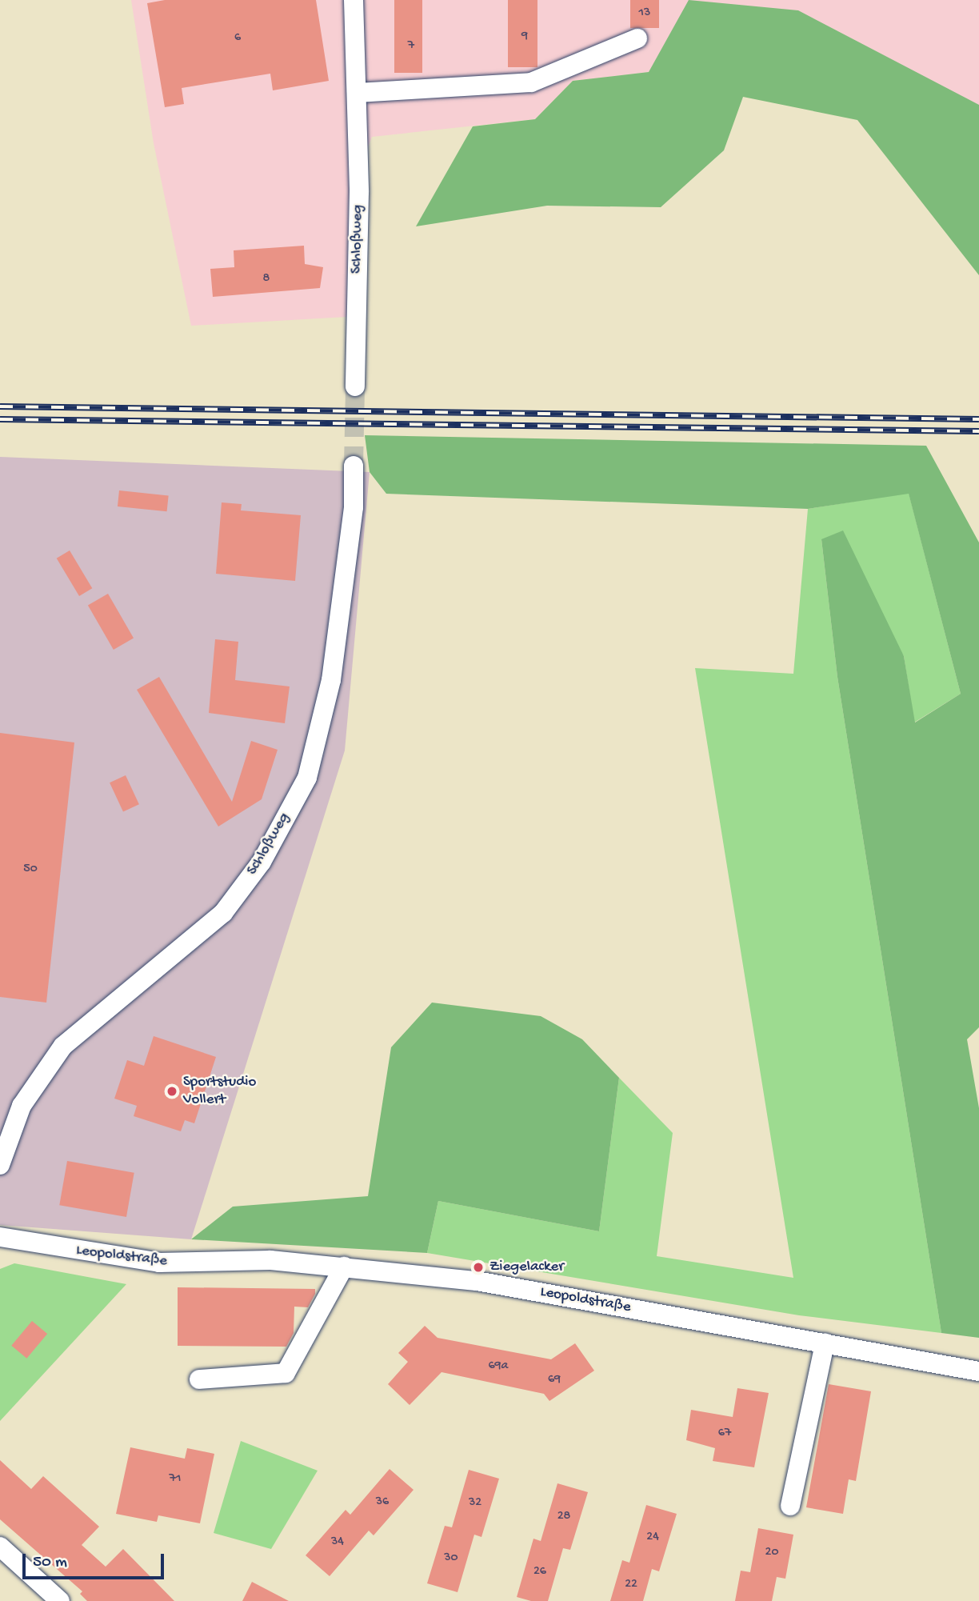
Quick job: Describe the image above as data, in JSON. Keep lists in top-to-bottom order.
{
  "streets": {
    "street": ["Schloßweg", "Leopoldstraße"]
  },
  "places": ["Sportstudio Vollert", "Ziegelacker"],
  "house_numbers": [
    "13",
    "9",
    "6",
    "7",
    "8",
    "50",
    "69a",
    "69",
    "67",
    "71",
    "36",
    "32",
    "28",
    "24",
    "34",
    "20",
    "30",
    "26",
    "22"
  ],
  "scale_bar": "50 m"
}
